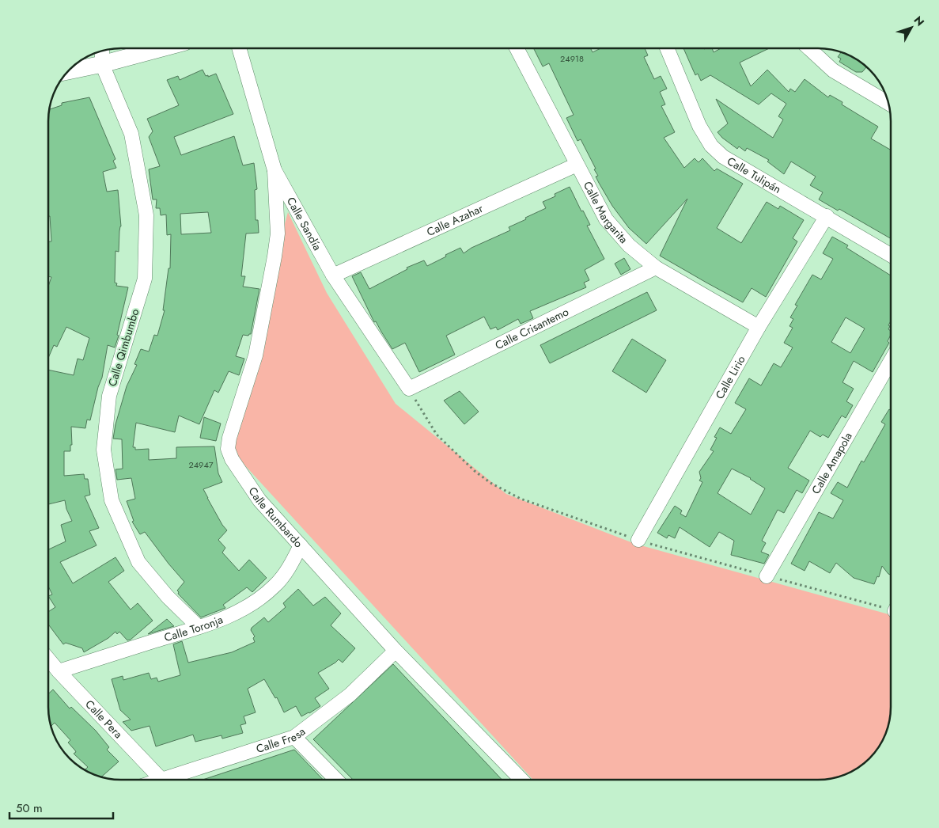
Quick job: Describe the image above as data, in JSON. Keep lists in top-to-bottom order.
{
  "streets": {
    "street": [
      "Calle Tulipán",
      "Calle Margarita",
      "Calle Azahar",
      "Calle Sandía",
      "Calle Crisantemo",
      "Calle Qimbumbo",
      "Calle Lirio",
      "Calle Amapola",
      "Calle Rumbardo",
      "Calle Toronja",
      "Calle Pera",
      "Calle Fresa"
    ]
  },
  "crossings": [
    ["Calle Tulipán", "Calle Lirio"],
    ["Calle Margarita", "Calle Azahar"],
    ["Calle Margarita", "Calle Crisantemo"],
    ["Calle Margarita", "Calle Lirio"],
    ["Calle Azahar", "Calle Sandía"],
    ["Calle Sandía", "Calle Crisantemo"],
    ["Calle Sandía", "Calle Rumbardo"],
    ["Calle Qimbumbo", "Calle Toronja"],
    ["Calle Rumbardo", "Calle Toronja"],
    ["Calle Rumbardo", "Calle Fresa"],
    ["Calle Toronja", "Calle Pera"]
  ],
  "house_numbers": ["24918", "24947"],
  "scale_bar": "50 m",
  "north": "top right"
}
